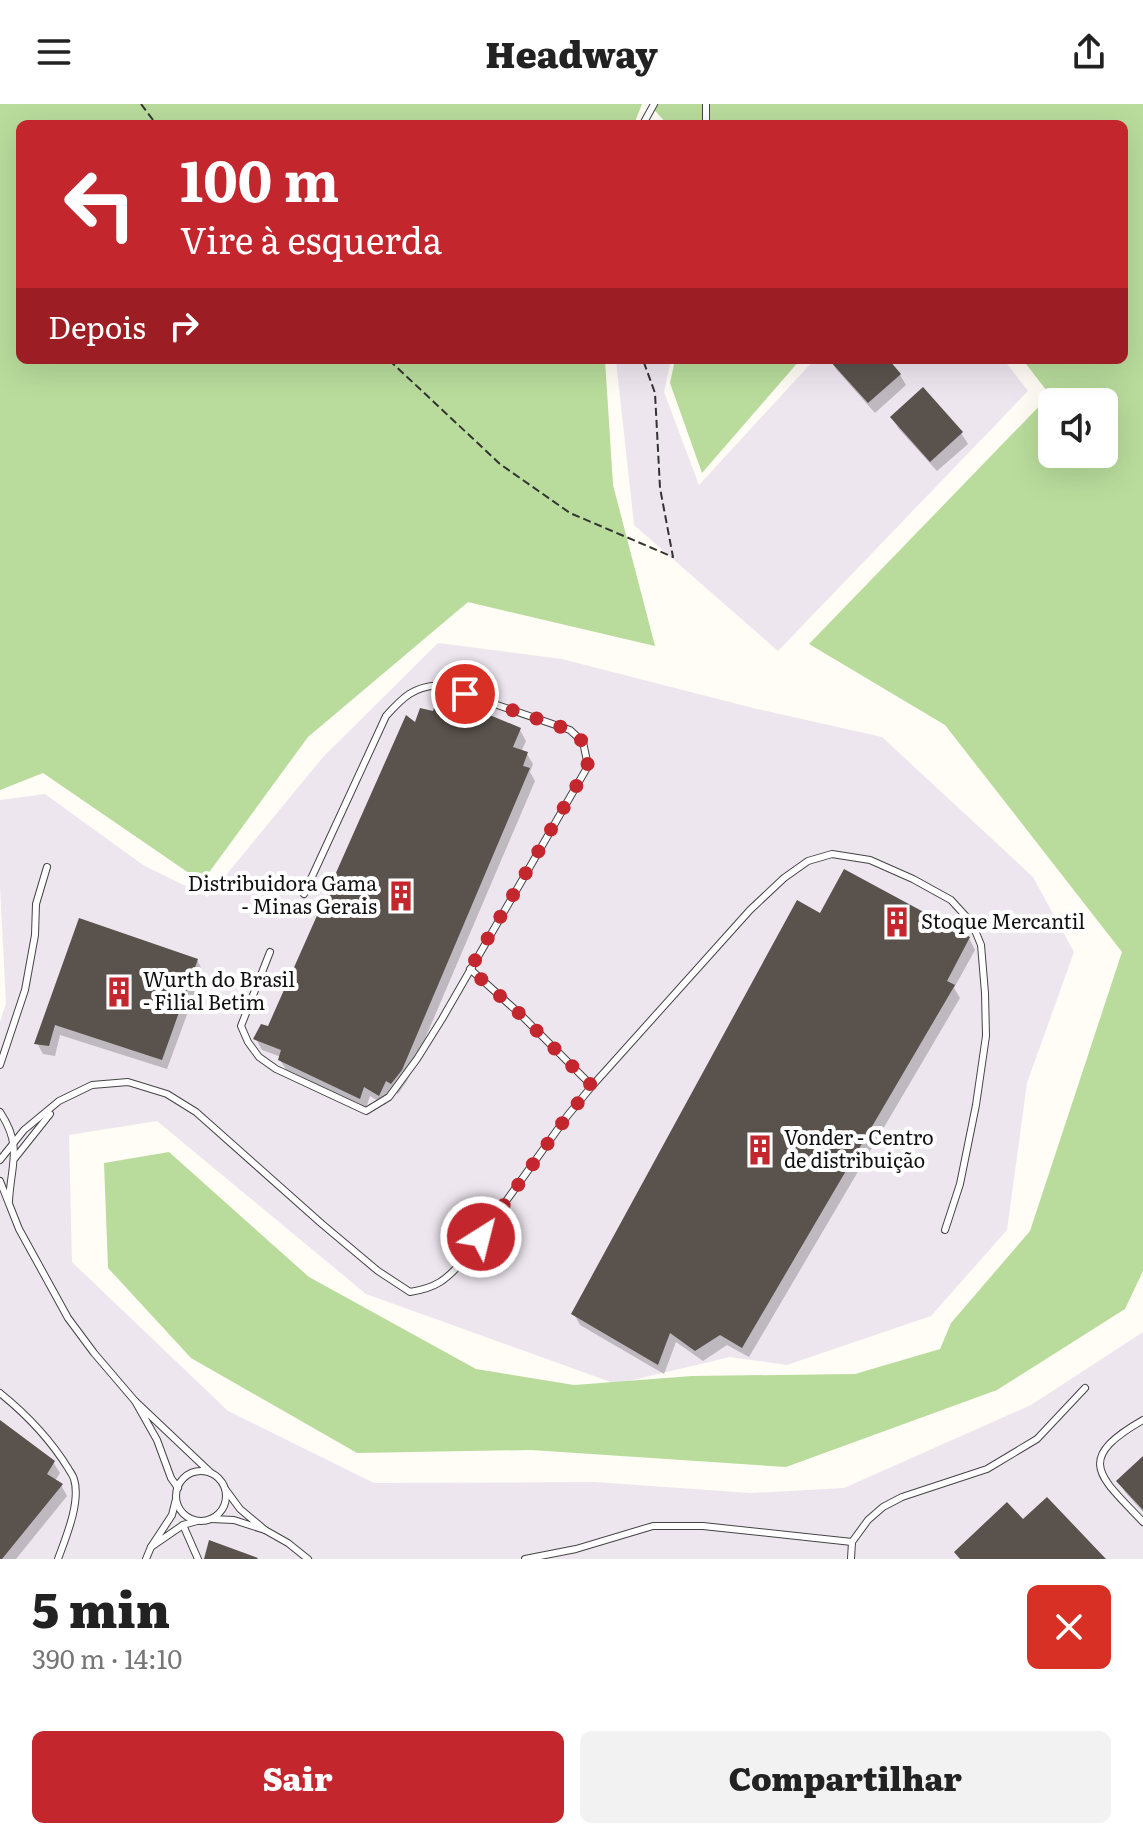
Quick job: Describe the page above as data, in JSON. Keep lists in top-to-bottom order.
{
  "places": {
    "building": [
      "Distribuidora Gama - Minas Gerais",
      "Stoque Mercantil",
      "Wurth do Brasil - Filial Betim",
      "Vonder - Centro de distribuição"
    ]
  },
  "page": {
    "header": "Headway",
    "turn": ["100 m", "Vire à esquerda"],
    "then": "Depois",
    "heading": ["5 min", "390 m · 14:10"],
    "buttons": ["Sair", "Compartilhar"]
  }
}
